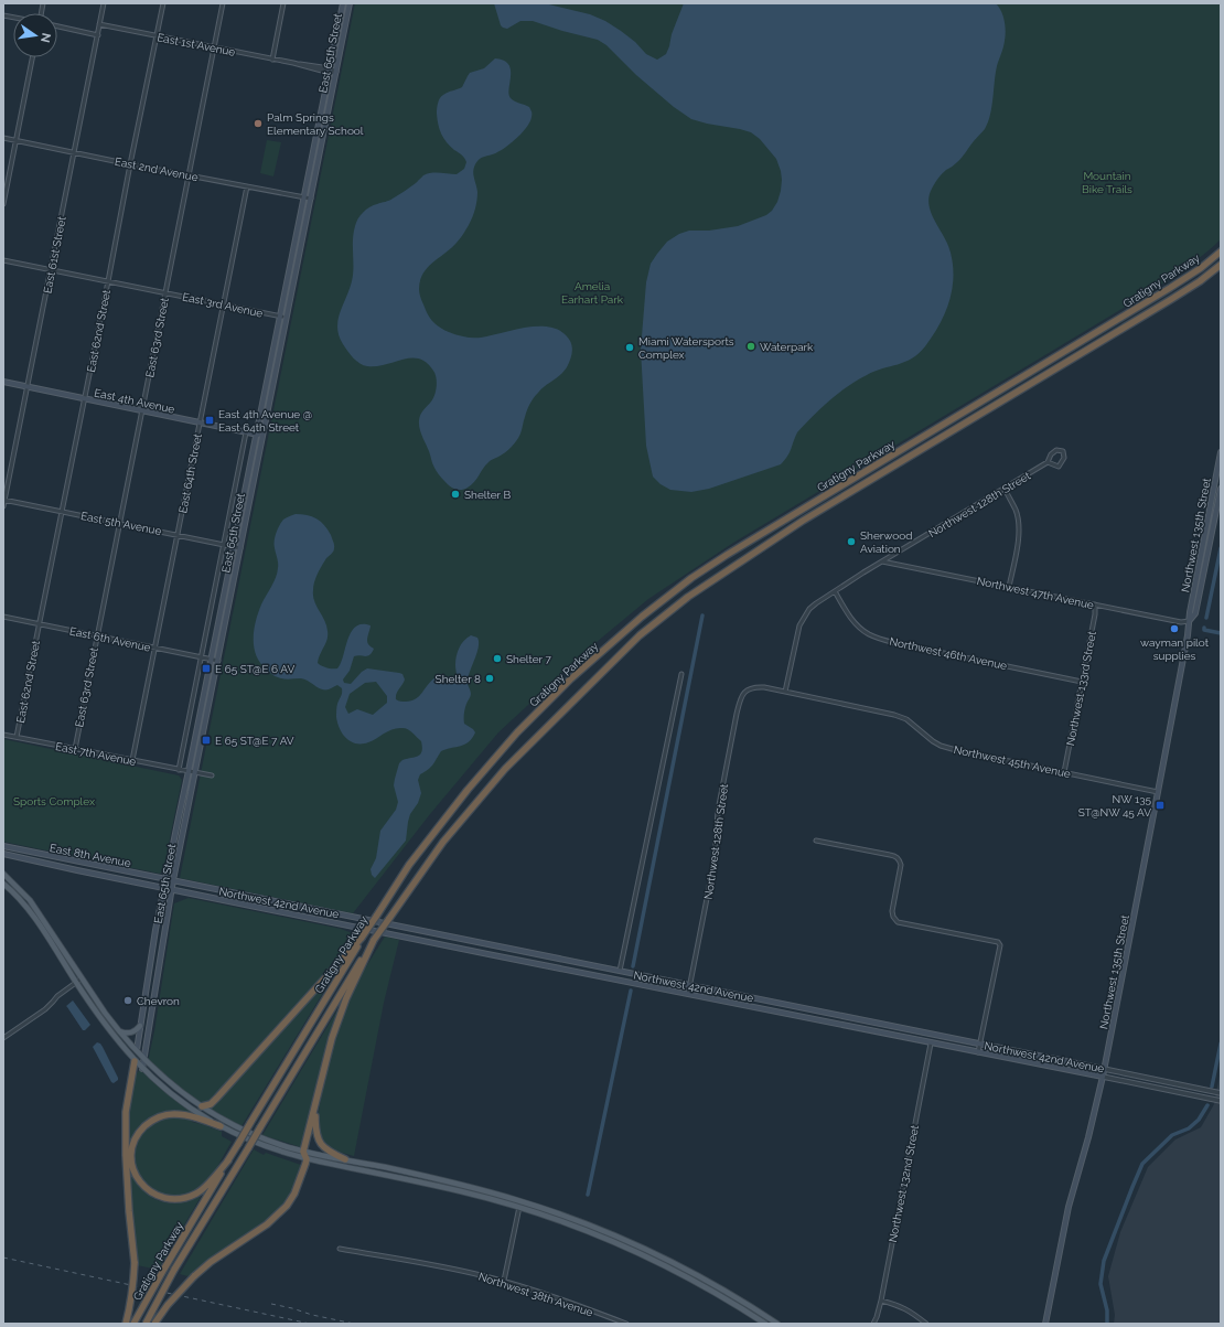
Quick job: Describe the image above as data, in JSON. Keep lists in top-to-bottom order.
{
  "streets": {
    "highway": ["Gratigny Parkway"],
    "main road": [
      "East 65th Street",
      "East 4th Avenue",
      "Northwest 135th Street",
      "East 8th Avenue",
      "Northwest 42nd Avenue"
    ],
    "street": [
      "East 1st Avenue",
      "East 2nd Avenue",
      "East 61st Street",
      "East 3rd Avenue",
      "East 62nd Street",
      "East 63rd Street",
      "East 64th Street",
      "Northwest 128th Street",
      "East 5th Avenue",
      "Northwest 47th Avenue",
      "East 6th Avenue",
      "Northwest 46th Avenue",
      "Northwest 133rd Street",
      "East 7th Avenue",
      "Northwest 45th Avenue",
      "Northwest 132nd Street",
      "Northwest 38th Avenue"
    ]
  },
  "crossings": [
    ["East 1st Avenue", "East 65th Street"],
    ["East 1st Avenue", "East 61st Street"],
    ["East 1st Avenue", "East 62nd Street"],
    ["East 1st Avenue", "East 63rd Street"],
    ["East 65th Street", "East 2nd Avenue"],
    ["East 65th Street", "East 3rd Avenue"],
    ["East 65th Street", "East 4th Avenue"],
    ["East 65th Street", "East 5th Avenue"],
    ["East 65th Street", "East 6th Avenue"],
    ["East 65th Street", "East 7th Avenue"],
    ["East 65th Street", "East 8th Avenue"],
    ["East 65th Street", "Northwest 42nd Avenue"],
    ["East 2nd Avenue", "East 61st Street"],
    ["East 2nd Avenue", "East 62nd Street"],
    ["East 2nd Avenue", "East 63rd Street"],
    ["East 2nd Avenue", "East 64th Street"],
    ["East 61st Street", "East 3rd Avenue"],
    ["East 61st Street", "East 4th Avenue"],
    ["East 61st Street", "East 5th Avenue"],
    ["East 3rd Avenue", "East 62nd Street"],
    ["East 3rd Avenue", "East 63rd Street"],
    ["East 3rd Avenue", "East 64th Street"],
    ["East 62nd Street", "East 4th Avenue"],
    ["East 62nd Street", "East 5th Avenue"],
    ["East 62nd Street", "East 6th Avenue"],
    ["East 62nd Street", "East 7th Avenue"],
    ["East 63rd Street", "East 4th Avenue"],
    ["East 63rd Street", "East 5th Avenue"],
    ["East 63rd Street", "East 6th Avenue"],
    ["East 63rd Street", "East 7th Avenue"],
    ["East 4th Avenue", "East 64th Street"],
    ["East 64th Street", "East 5th Avenue"],
    ["East 64th Street", "East 6th Avenue"],
    ["East 64th Street", "East 7th Avenue"],
    ["Northwest 128th Street", "Northwest 47th Avenue"],
    ["Northwest 128th Street", "Northwest 46th Avenue"],
    ["Northwest 128th Street", "Northwest 45th Avenue"],
    ["Northwest 128th Street", "Northwest 42nd Avenue"],
    ["Northwest 135th Street", "Northwest 47th Avenue"],
    ["Northwest 135th Street", "Northwest 45th Avenue"],
    ["Northwest 135th Street", "Northwest 42nd Avenue"],
    ["Northwest 47th Avenue", "Northwest 133rd Street"],
    ["Northwest 46th Avenue", "Northwest 133rd Street"],
    ["Northwest 133rd Street", "Northwest 45th Avenue"],
    ["East 8th Avenue", "Northwest 42nd Avenue"],
    ["Northwest 42nd Avenue", "Northwest 132nd Street"]
  ],
  "parks": ["Mountain Bike Trails", "Amelia Earhart Park", "Sports Complex"],
  "places": {
    "other": [
      "Palm Springs Elementary School",
      "Waterpark",
      "Miami Watersports Complex",
      "Shelter B",
      "Sherwood Aviation",
      "wayman pilot supplies",
      "Shelter 7",
      "Shelter 8",
      "Chevron"
    ],
    "transit": [
      "East 4th Avenue @ East 64th Street",
      "E 65 ST@E 6 AV",
      "E 65 ST@E 7 AV",
      "NW 135 ST@NW 45 AV"
    ]
  },
  "north": "right"
}
